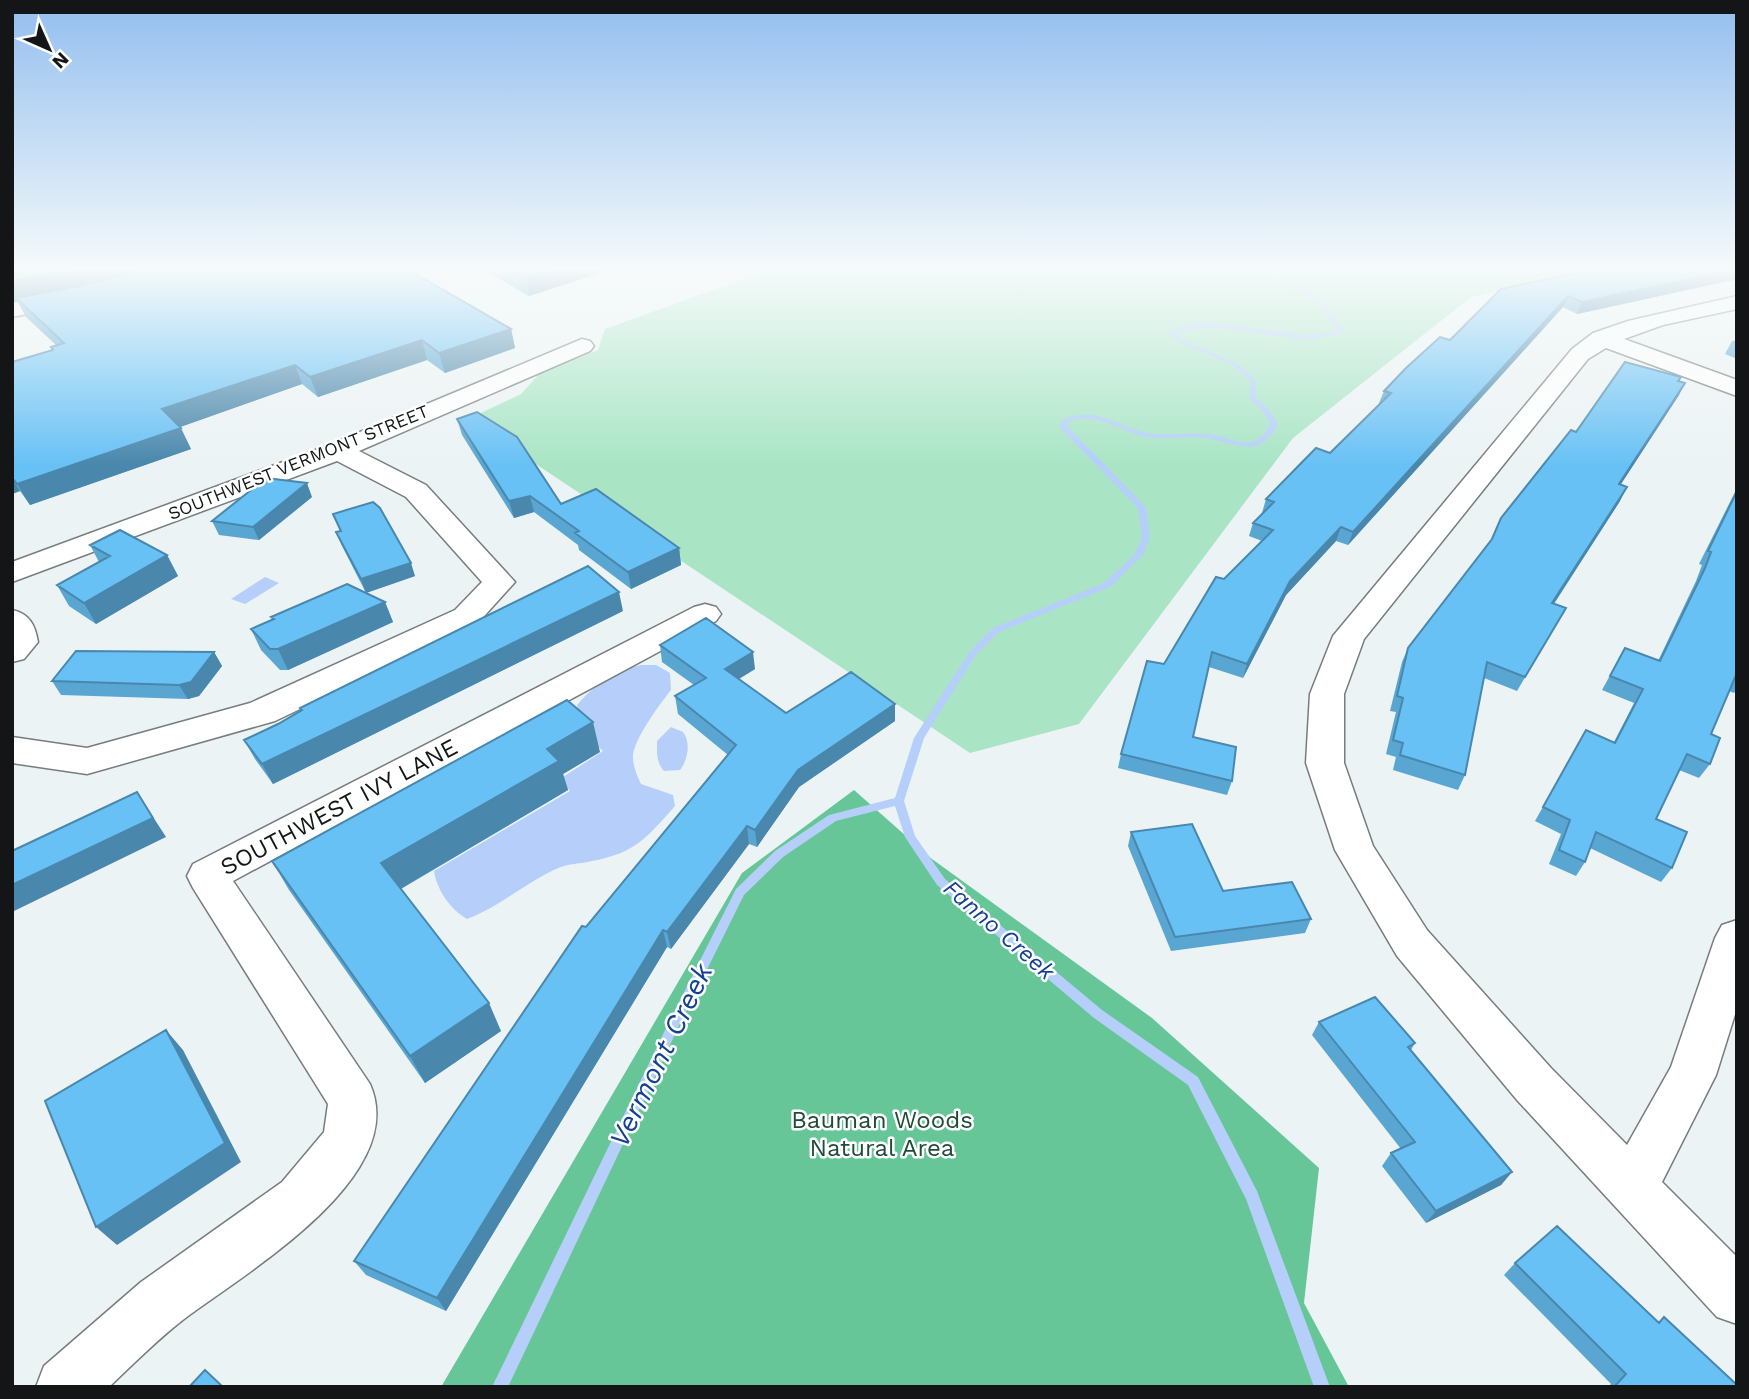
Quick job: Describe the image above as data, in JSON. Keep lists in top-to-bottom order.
{
  "streets": {
    "street": ["SOUTHWEST VERMONT STREET", "SOUTHWEST IVY LANE"]
  },
  "water": ["Fanno Creek", "Vermont Creek"],
  "parks": ["Bauman Woods Natural Area"],
  "north": "bottom right"
}
